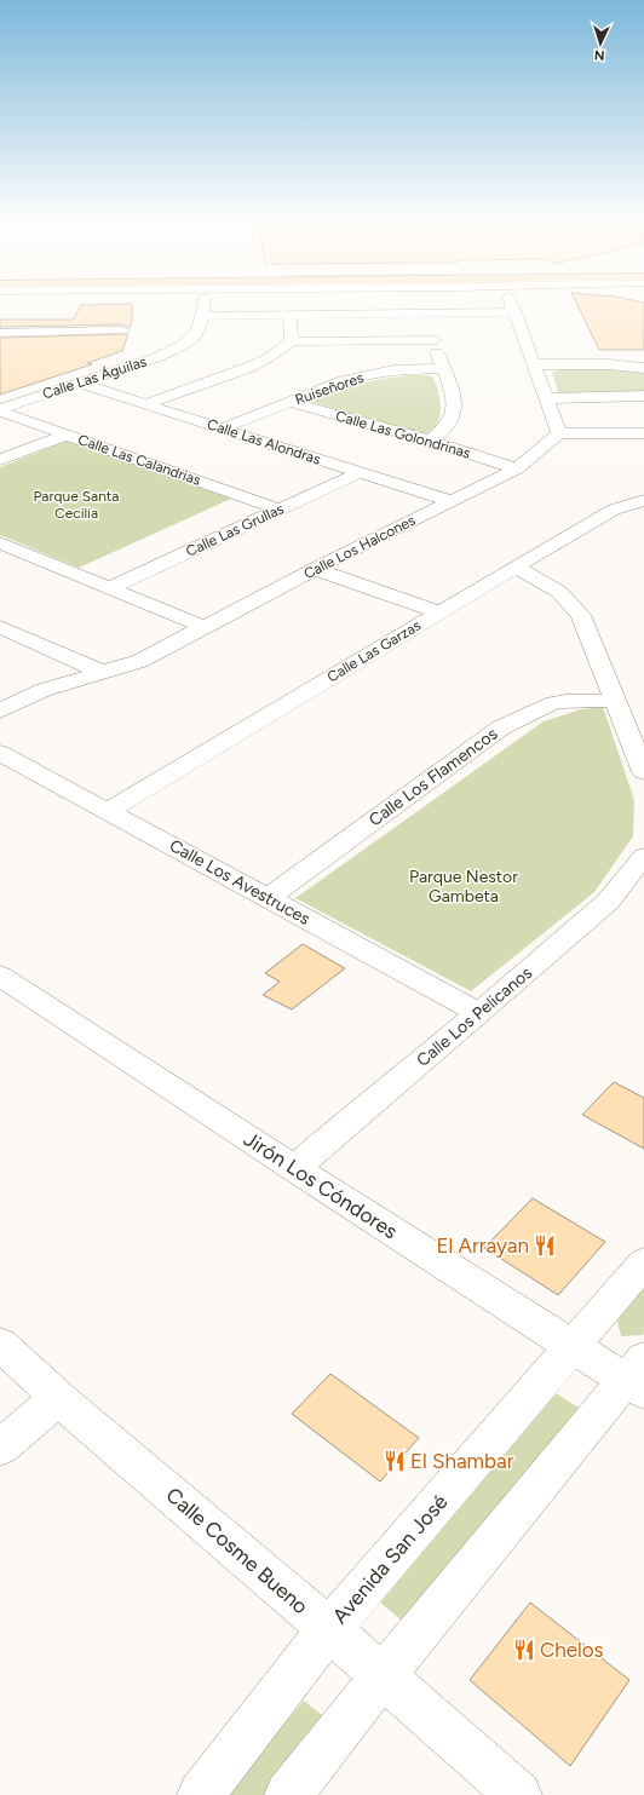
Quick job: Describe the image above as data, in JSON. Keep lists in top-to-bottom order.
{
  "streets": {
    "street": [
      "Calle Las Águilas",
      "Ruiseñores",
      "Calle Las Golondrinas",
      "Calle Las Alondras",
      "Calle Las Calandrias",
      "Calle Las Grullas",
      "Calle Los Halcones",
      "Calle Las Garzas",
      "Calle Los Flamencos",
      "Calle Los Avestruces",
      "Calle Los Pelicanos",
      "Jirón Los Cóndores",
      "Calle Cosme Bueno",
      "Avenida San José"
    ]
  },
  "crossings": [
    ["Calle Las Águilas", "Calle Las Alondras"],
    ["Calle Las Águilas", "Calle Las Calandrias"],
    ["Ruiseñores", "Calle Las Golondrinas"],
    ["Ruiseñores", "Calle Las Alondras"],
    ["Calle Las Golondrinas", "Calle Los Halcones"],
    ["Calle Las Alondras", "Calle Las Grullas"],
    ["Calle Las Alondras", "Calle Los Halcones"],
    ["Calle Las Calandrias", "Calle Las Grullas"],
    ["Calle Las Garzas", "Calle Los Avestruces"],
    ["Calle Los Flamencos", "Calle Los Avestruces"],
    ["Calle Los Avestruces", "Calle Los Pelicanos"],
    ["Calle Los Pelicanos", "Jirón Los Cóndores"],
    ["Jirón Los Cóndores", "Avenida San José"],
    ["Calle Cosme Bueno", "Avenida San José"]
  ],
  "parks": ["Parque Santa Cecilia", "Parque Nestor Gambeta"],
  "places": {
    "restaurant": ["El Arrayan", "El Shambar", "Chelos"]
  },
  "north": "bottom"
}
